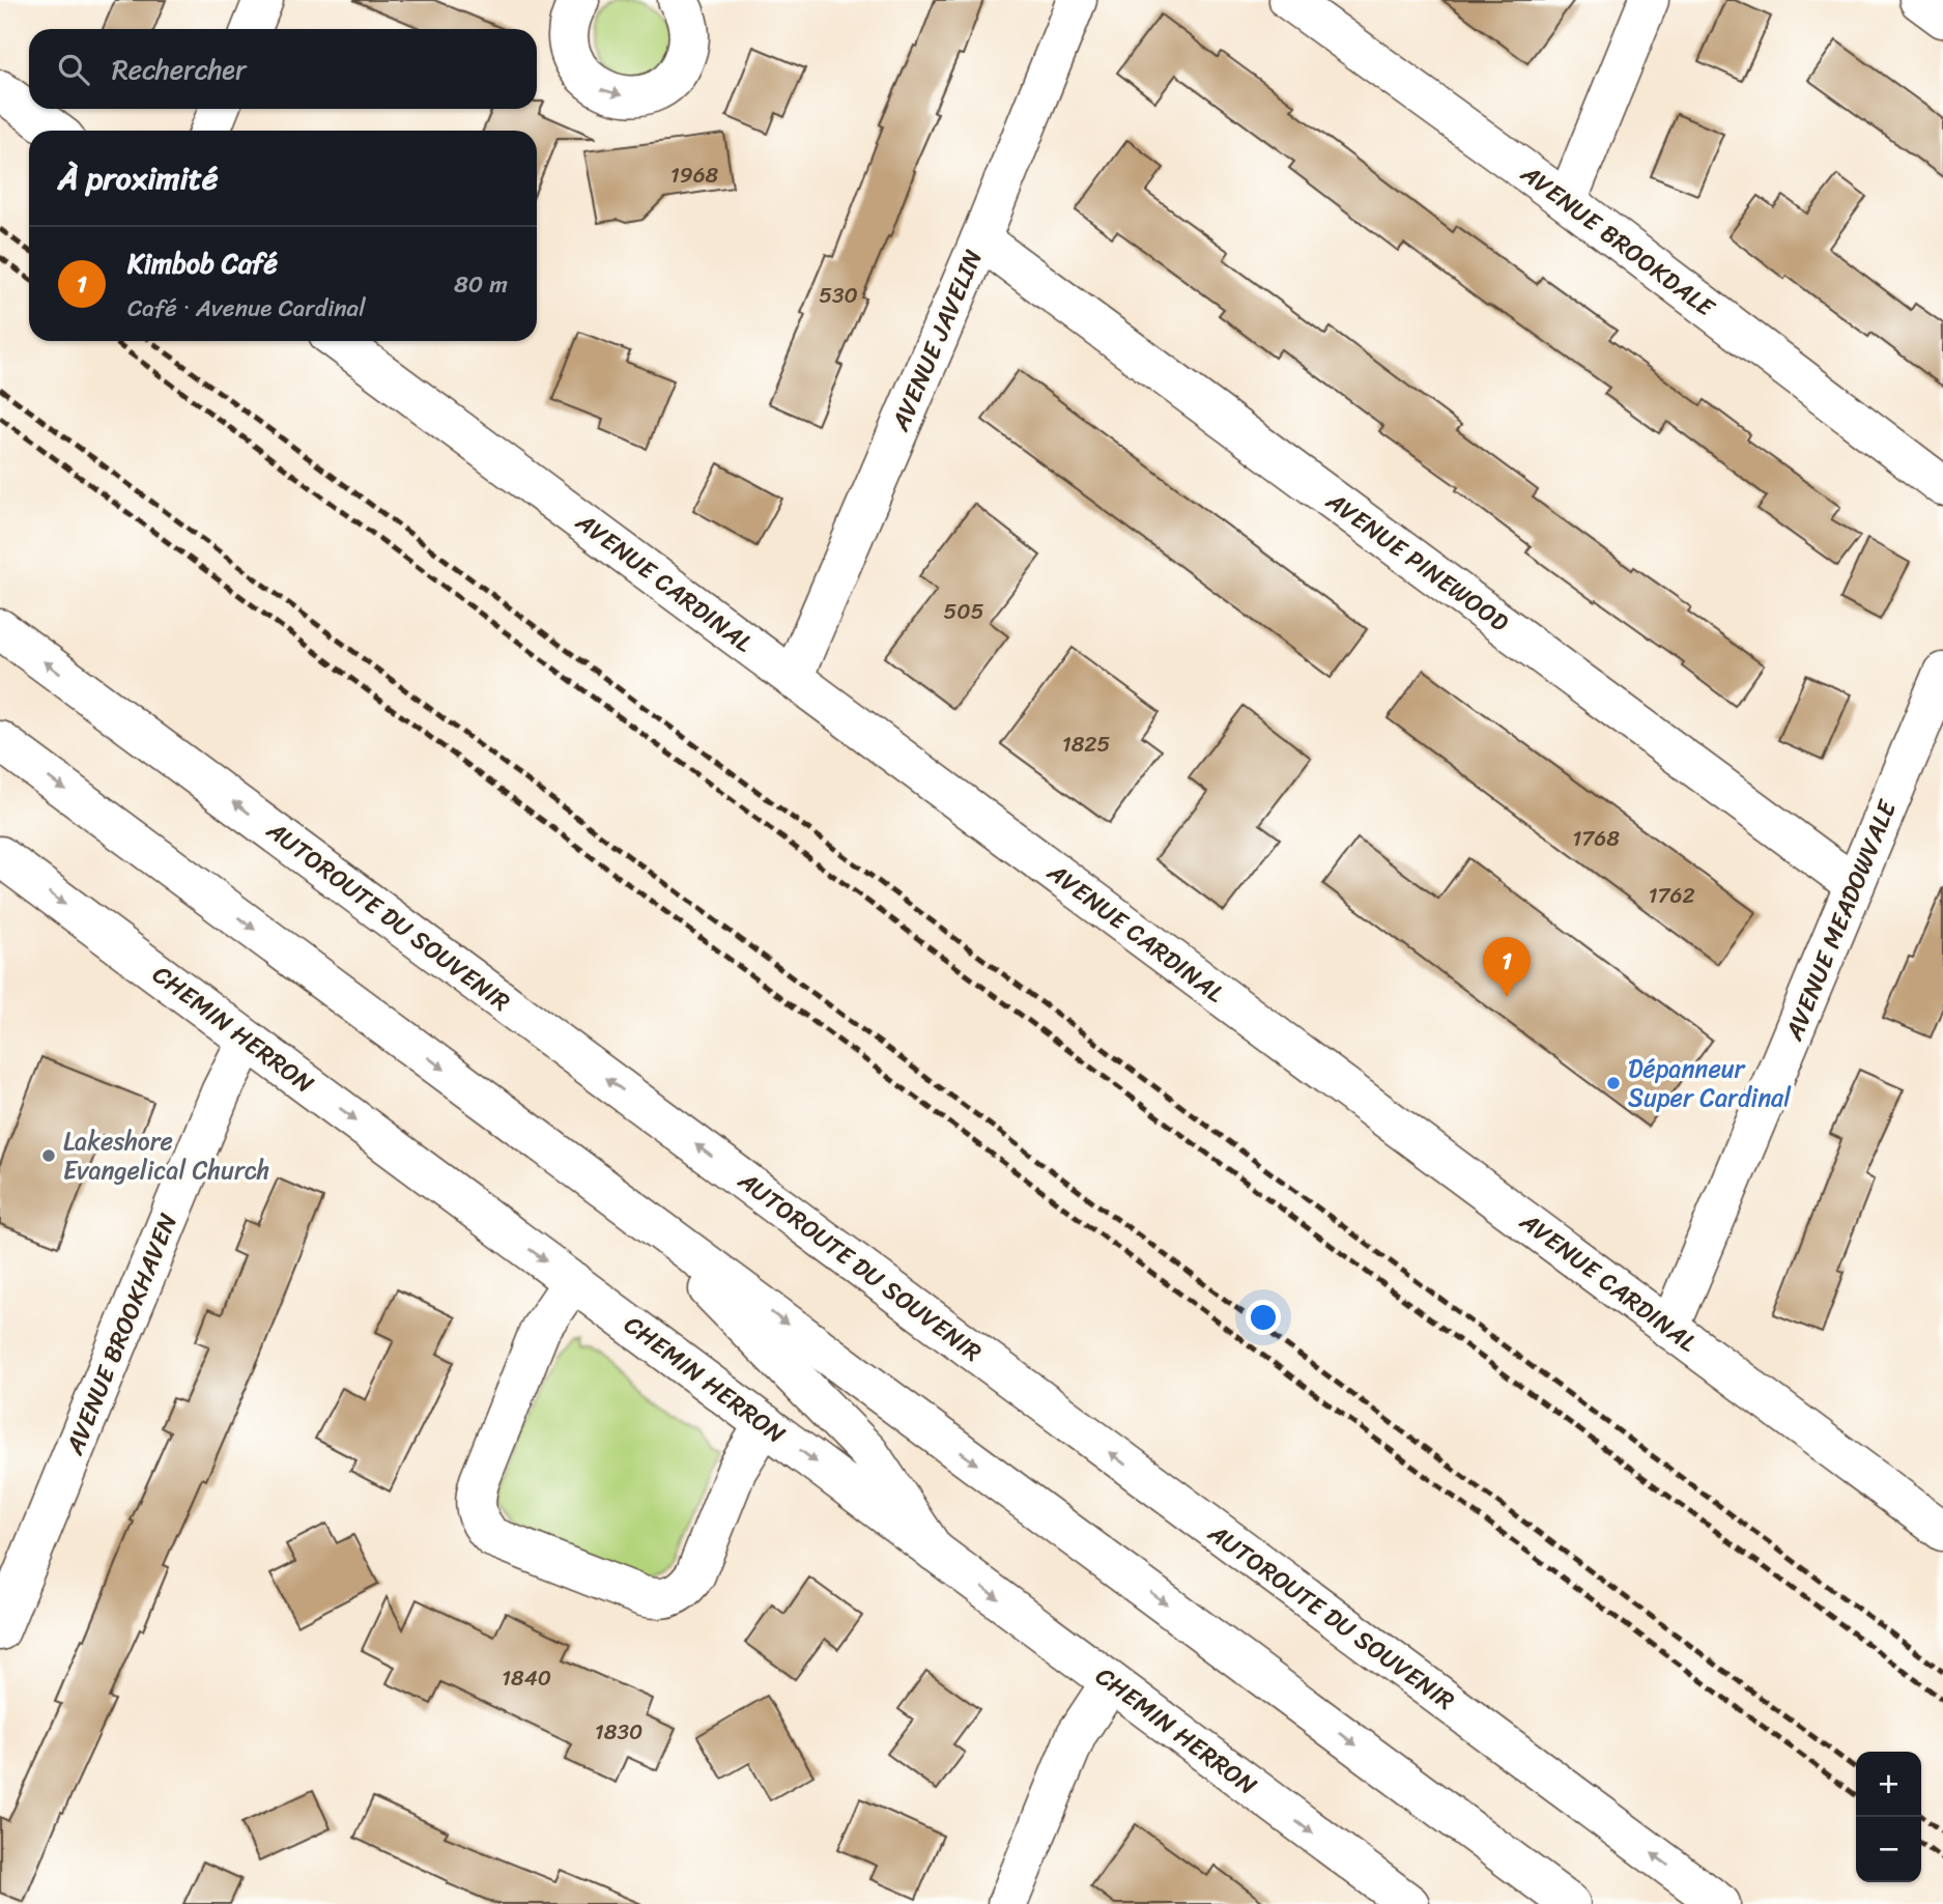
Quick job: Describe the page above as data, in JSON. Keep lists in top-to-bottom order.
{
  "streets": {
    "main road": [
      "AVENUE BROOKDALE",
      "AVENUE JAVELIN",
      "AVENUE PINEWOOD",
      "AVENUE CARDINAL",
      "AUTOROUTE DU SOUVENIR",
      "AVENUE MEADOWVALE",
      "CHEMIN HERRON",
      "AVENUE BROOKHAVEN"
    ]
  },
  "crossings": [
    ["AVENUE JAVELIN", "AVENUE PINEWOOD"],
    ["AVENUE JAVELIN", "AVENUE CARDINAL"],
    ["AVENUE PINEWOOD", "AVENUE MEADOWVALE"],
    ["AVENUE CARDINAL", "AVENUE MEADOWVALE"],
    ["CHEMIN HERRON", "AVENUE BROOKHAVEN"]
  ],
  "places": ["Dépanneur Super Cardinal", "Lakeshore Evangelical Church"],
  "house_numbers": [
    "1968",
    "530",
    "505",
    "1825",
    "1768",
    "1762",
    "1840",
    "1830"
  ],
  "page": {
    "search": "Rechercher",
    "heading": "À proximité",
    "list": [
      {
        "mark": "1",
        "name": "Kimbob Café",
        "note": "Café · Avenue Cardinal",
        "value": "80 m"
      }
    ],
    "pins": "1",
    "map_buttons": ["+", "−"]
  }
}
